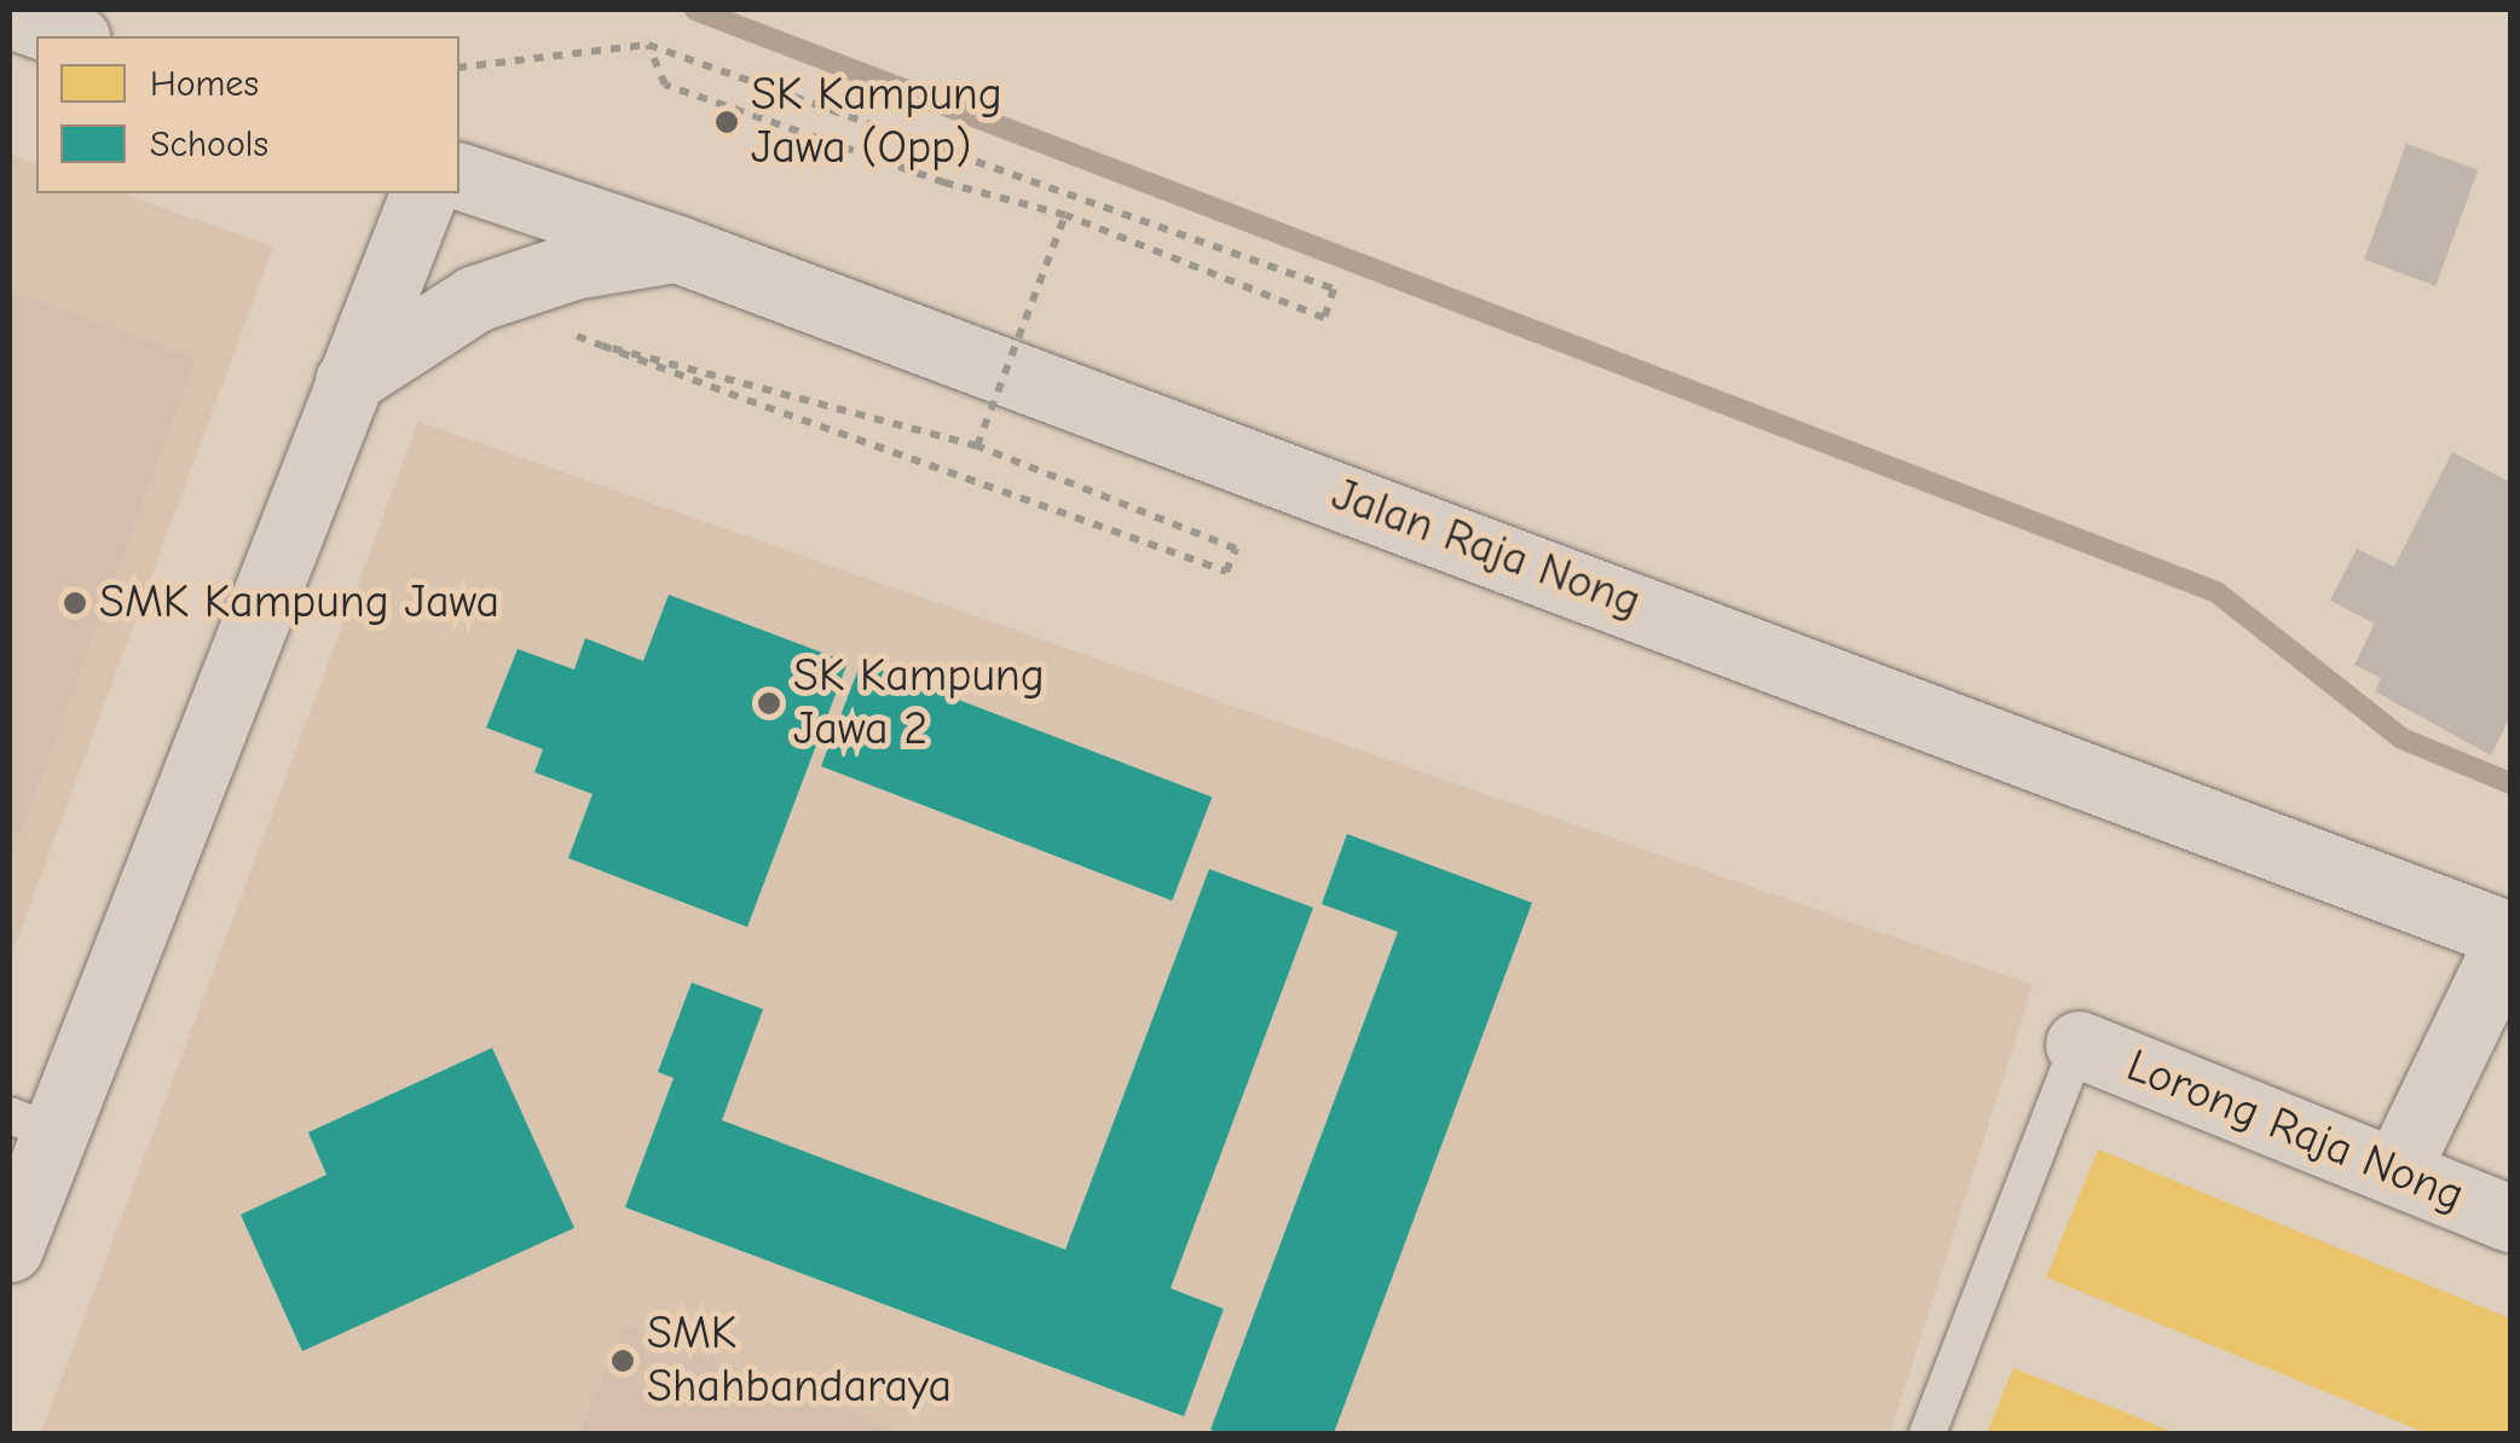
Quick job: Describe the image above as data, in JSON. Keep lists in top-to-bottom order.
{
  "streets": {
    "main road": ["Jalan Raja Nong", "Lorong Raja Nong"]
  },
  "places": [
    "SK Kampung Jawa (Opp)",
    "SMK Kampung Jawa",
    "SK Kampung Jawa 2",
    "SMK Shahbandaraya"
  ],
  "legend": ["Homes", "Schools"]
}
